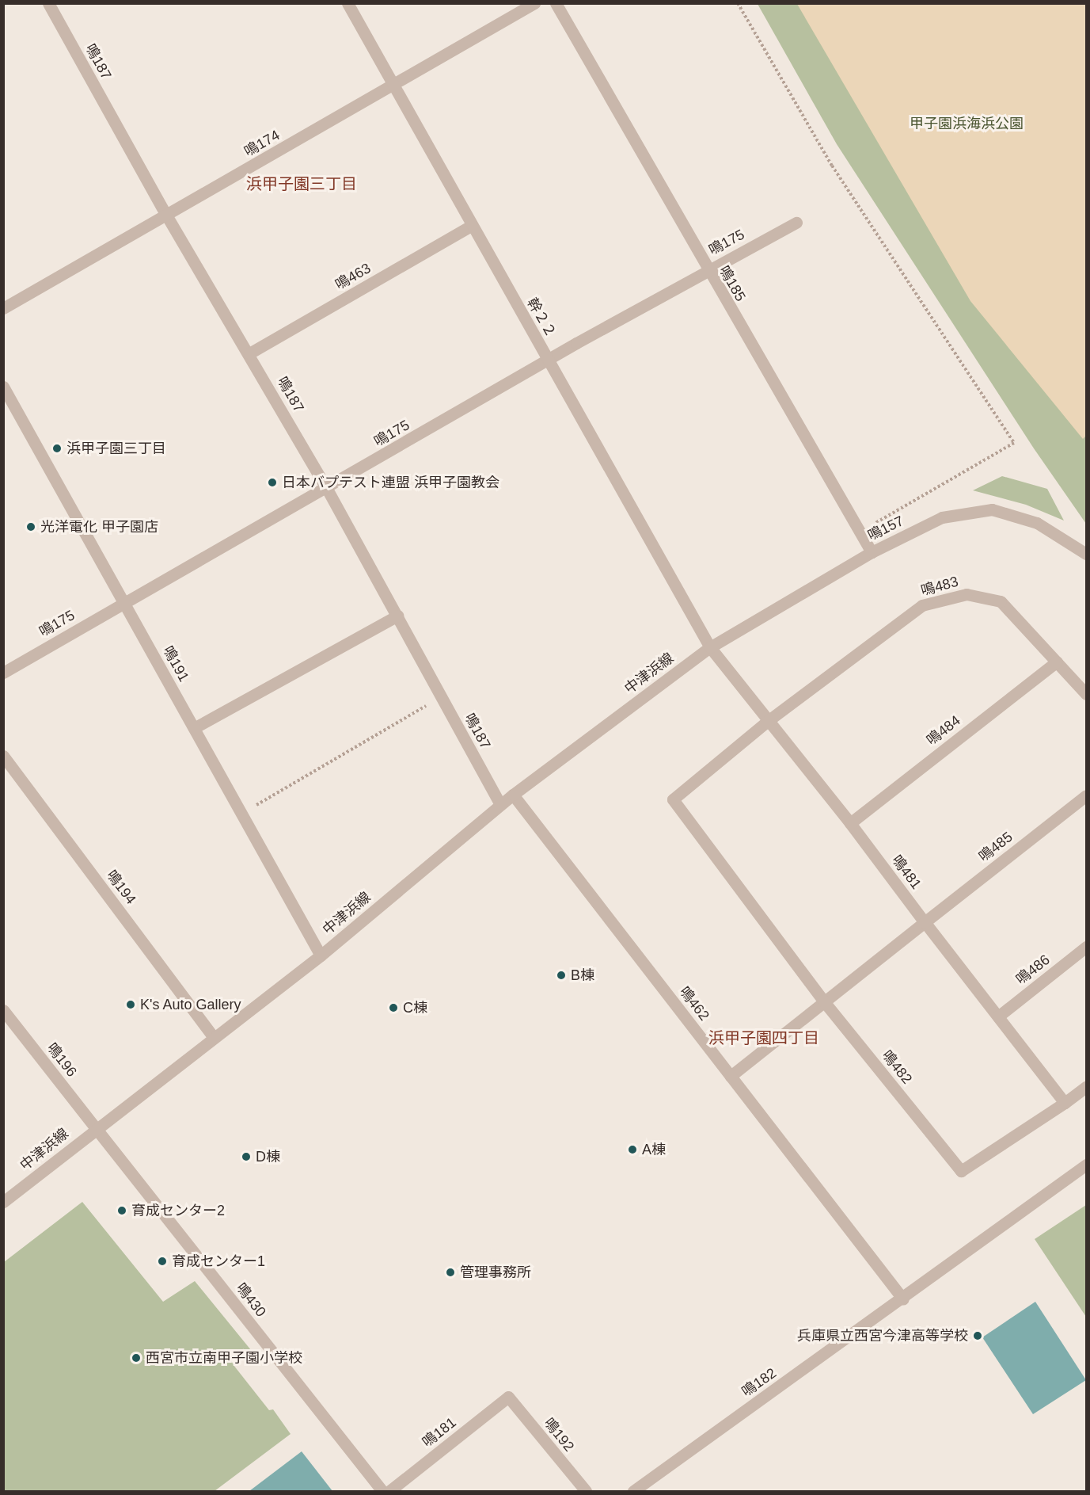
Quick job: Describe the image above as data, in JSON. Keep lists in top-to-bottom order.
{
  "streets": {
    "street": [
      "鳴187",
      "鳴174",
      "鳴175",
      "鳴463",
      "鳴185",
      "幹２２",
      "鳴157",
      "鳴483",
      "鳴191",
      "中津浜線",
      "鳴484",
      "鳴485",
      "鳴481",
      "鳴194",
      "鳴486",
      "鳴462",
      "鳴196",
      "鳴482",
      "鳴430",
      "鳴182",
      "鳴181",
      "鳴192"
    ]
  },
  "crossings": [
    ["鳴187", "鳴174"],
    ["鳴187", "鳴175"],
    ["鳴187", "鳴463"],
    ["鳴187", "中津浜線"],
    ["鳴174", "幹２２"],
    ["鳴175", "鳴185"],
    ["鳴175", "幹２２"],
    ["鳴175", "鳴191"],
    ["鳴463", "幹２２"],
    ["鳴185", "鳴157"],
    ["幹２２", "鳴157"],
    ["幹２２", "中津浜線"],
    ["幹２２", "鳴481"],
    ["鳴157", "中津浜線"],
    ["鳴157", "鳴481"],
    ["鳴483", "鳴484"],
    ["鳴483", "鳴481"],
    ["鳴483", "鳴482"],
    ["鳴191", "中津浜線"],
    ["中津浜線", "鳴481"],
    ["中津浜線", "鳴194"],
    ["中津浜線", "鳴462"],
    ["中津浜線", "鳴196"],
    ["中津浜線", "鳴430"],
    ["鳴484", "鳴481"],
    ["鳴485", "鳴481"],
    ["鳴481", "鳴482"],
    ["鳴462", "鳴182"],
    ["鳴196", "鳴430"],
    ["鳴181", "鳴192"]
  ],
  "districts": ["浜甲子園三丁目", "浜甲子園四丁目"],
  "parks": ["甲子園浜海浜公園"],
  "places": [
    "浜甲子園三丁目",
    "日本バプテスト連盟 浜甲子園教会",
    "光洋電化 甲子園店",
    "B棟",
    "K's Auto Gallery",
    "C棟",
    "A棟",
    "D棟",
    "育成センター2",
    "育成センター1",
    "管理事務所",
    "兵庫県立西宮今津高等学校",
    "西宮市立南甲子園小学校"
  ]
}
